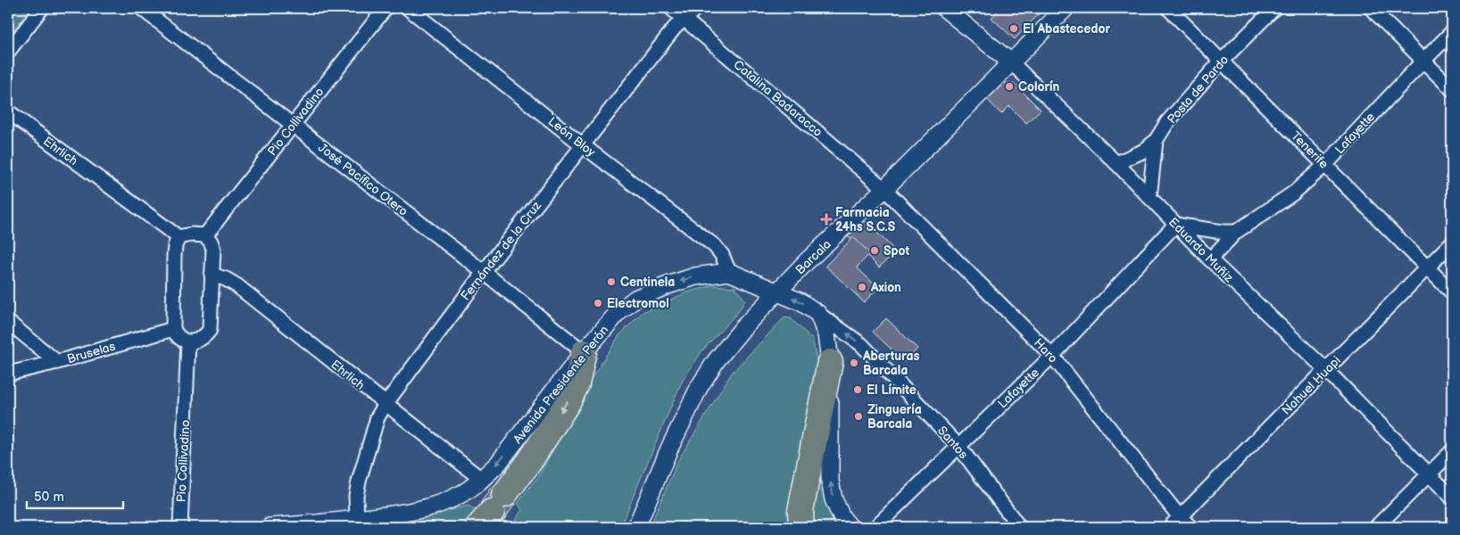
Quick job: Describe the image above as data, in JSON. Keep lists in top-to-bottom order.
{
  "streets": {
    "street": [
      "Posta de Pardo",
      "Catalina Badaracco",
      "Pio Collivadino",
      "Lafayette",
      "León Bloy",
      "Tenerife",
      "Ehrlich",
      "José Pacífico Otero",
      "Eduardo Muñiz",
      "Fernández de la Cruz",
      "Barcala",
      "Haro",
      "Bruselas",
      "Avenida Presidente Perón",
      "Nahuel Huapi",
      "Santos"
    ]
  },
  "crossings": [
    ["Posta de Pardo", "Tenerife"],
    ["Posta de Pardo", "Eduardo Muñiz"],
    ["Catalina Badaracco", "Fernández de la Cruz"],
    ["Catalina Badaracco", "Barcala"],
    ["Catalina Badaracco", "Haro"],
    ["Pio Collivadino", "José Pacífico Otero"],
    ["Lafayette", "Tenerife"],
    ["Lafayette", "Eduardo Muñiz"],
    ["Lafayette", "Haro"],
    ["Lafayette", "Santos"],
    ["León Bloy", "Fernández de la Cruz"],
    ["León Bloy", "Avenida Presidente Perón"],
    ["Tenerife", "Nahuel Huapi"],
    ["Ehrlich", "Fernández de la Cruz"],
    ["Ehrlich", "Avenida Presidente Perón"],
    ["José Pacífico Otero", "Fernández de la Cruz"],
    ["José Pacífico Otero", "Avenida Presidente Perón"],
    ["Eduardo Muñiz", "Barcala"],
    ["Eduardo Muñiz", "Nahuel Huapi"],
    ["Fernández de la Cruz", "Avenida Presidente Perón"],
    ["Barcala", "Haro"],
    ["Haro", "Nahuel Huapi"]
  ],
  "one_way": ["Avenida Presidente Perón", "Santos"],
  "places": {
    "other": [
      "El Abastecedor",
      "Colorín",
      "Spot",
      "Centinela",
      "Axion",
      "Electromol",
      "Aberturas Barcala",
      "El Límite",
      "Zinguería Barcala"
    ],
    "health": ["Farmacia 24hs S.C.S"]
  },
  "scale_bar": "50 m"
}
